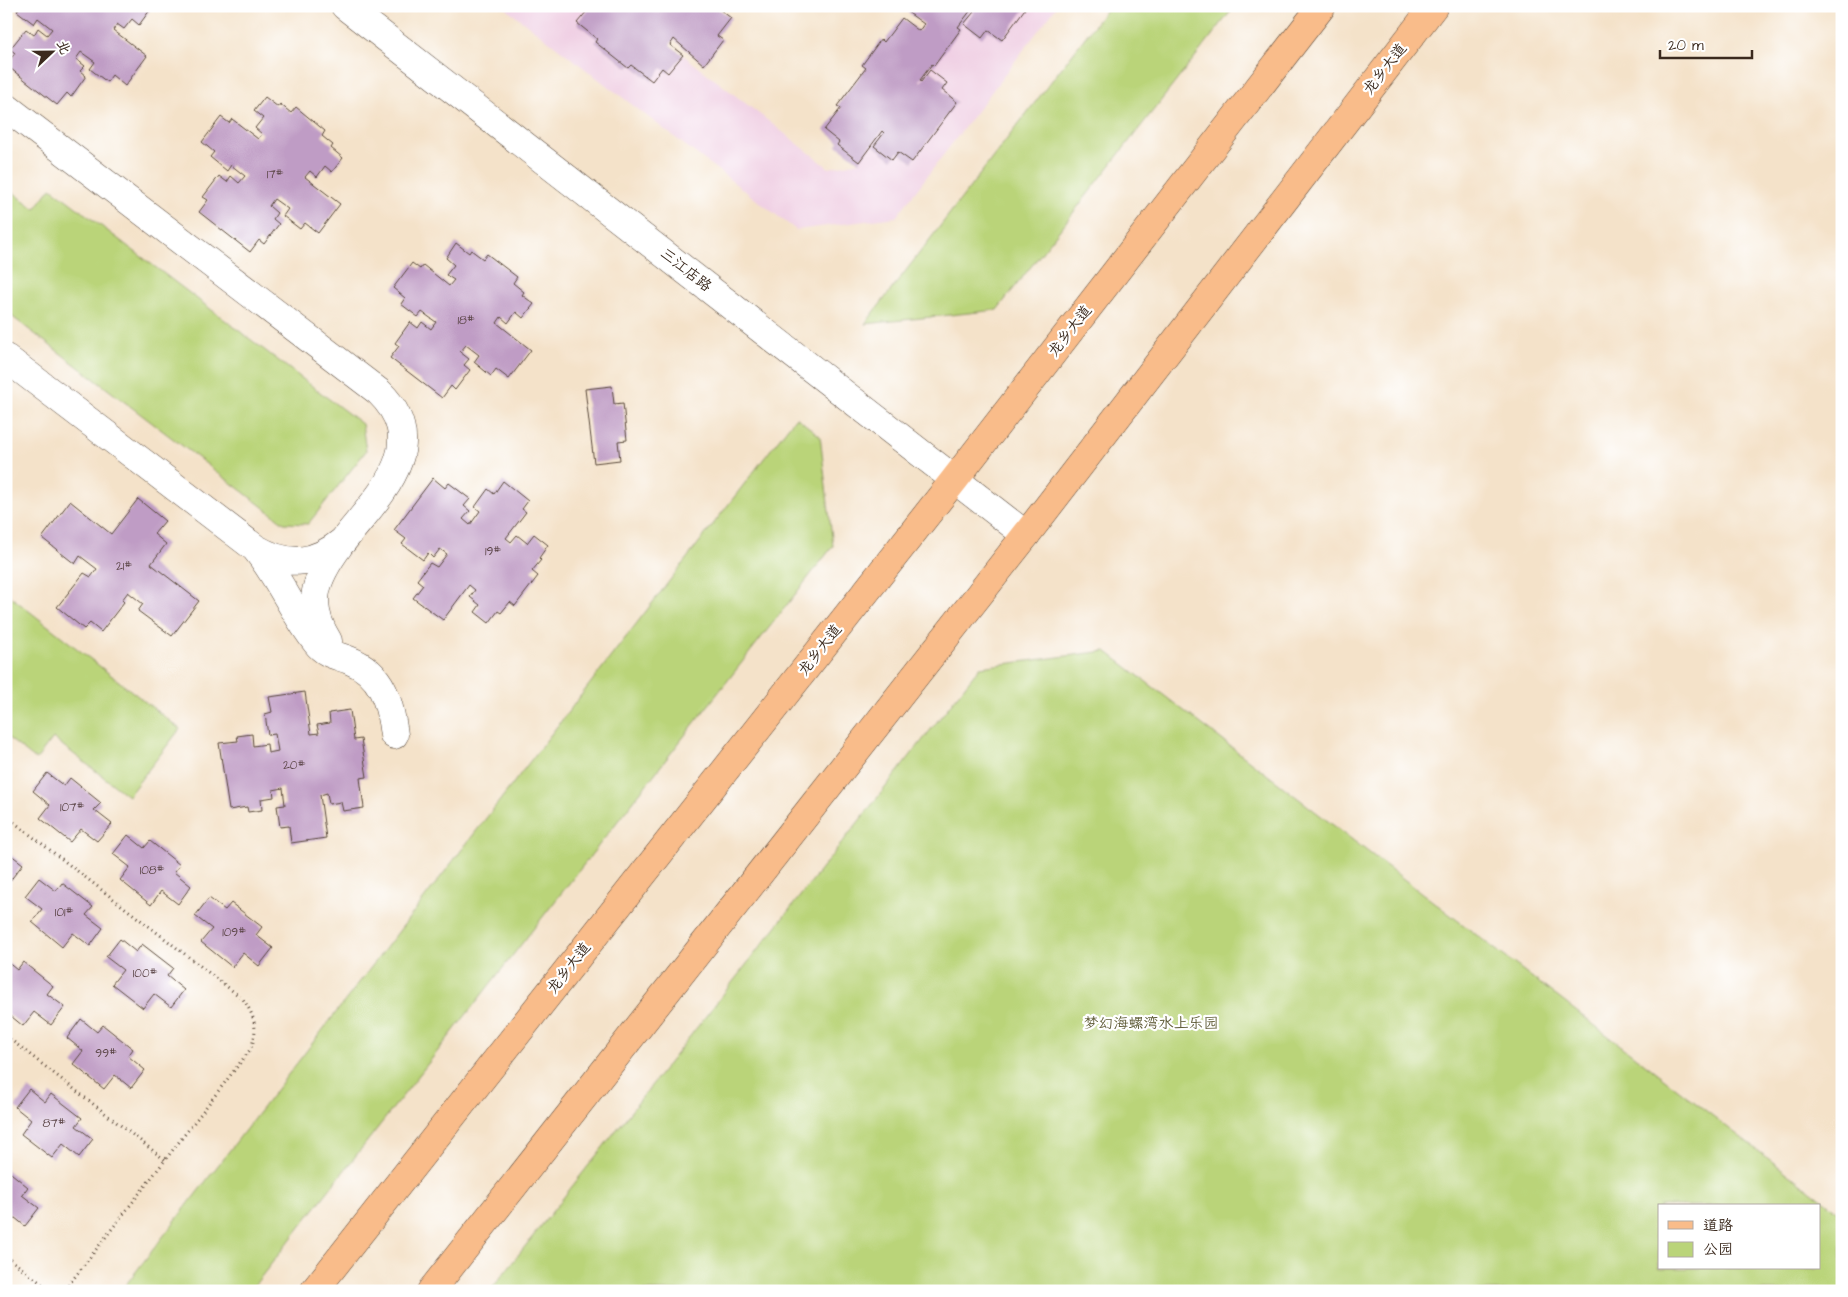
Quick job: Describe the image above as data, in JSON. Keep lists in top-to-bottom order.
{
  "streets": {
    "main road": ["龙乡大道"],
    "street": ["三江店路"]
  },
  "crossings": [
    ["龙乡大道", "三江店路"]
  ],
  "parks": ["梦幻海螺湾水上乐园"],
  "house_numbers": [
    "17#",
    "18#",
    "19#",
    "21#",
    "20#",
    "107#",
    "108#",
    "101#",
    "109#",
    "100#",
    "99#",
    "87#"
  ],
  "legend": ["道路", "公园"],
  "scale_bar": "20 m",
  "north": "right"
}
